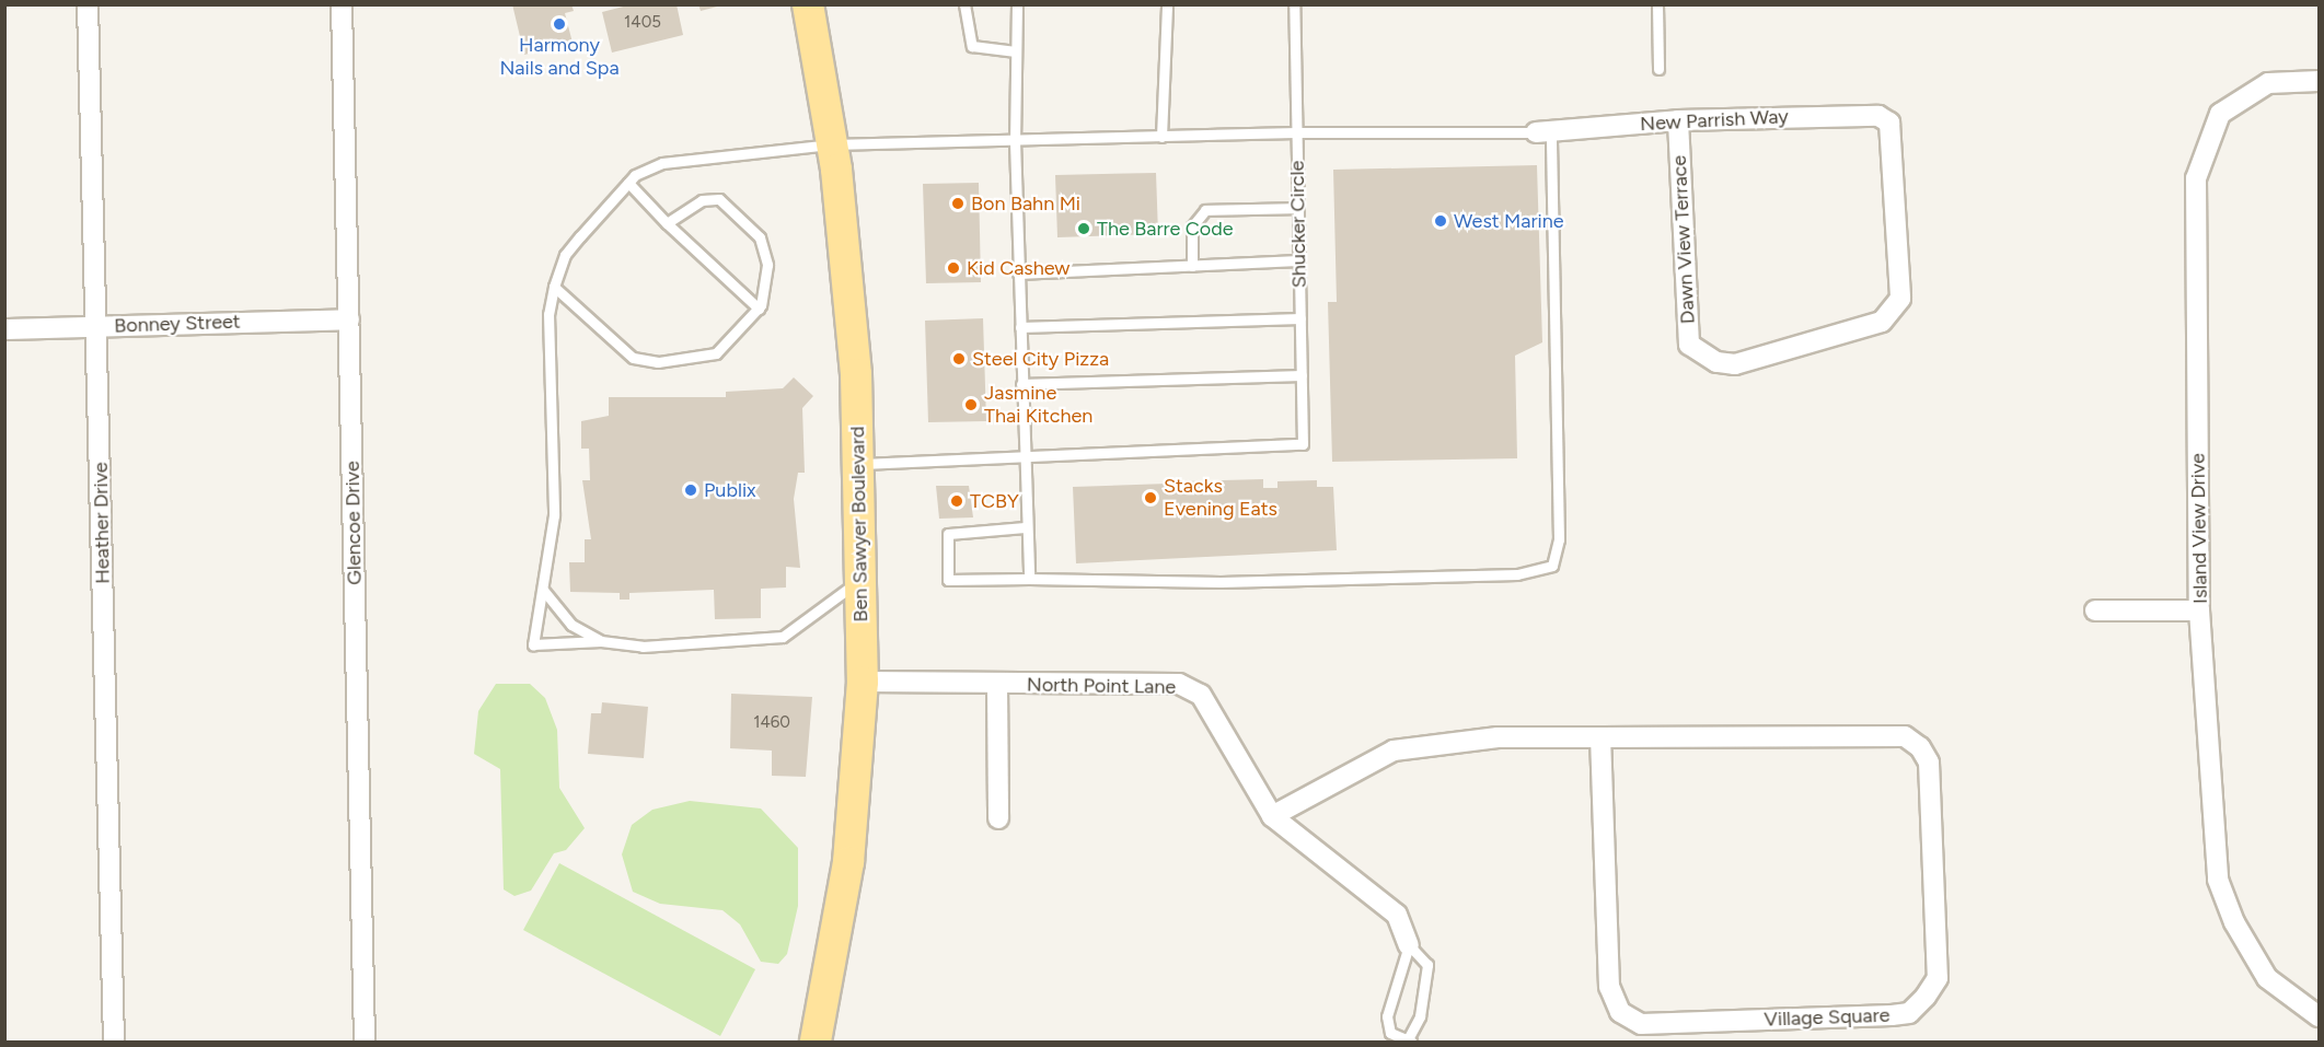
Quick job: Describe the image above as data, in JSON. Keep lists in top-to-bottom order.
{
  "streets": {
    "main road": ["Ben Sawyer Boulevard"],
    "street": [
      "New Parrish Way",
      "Dawn View Terrace",
      "Bonney Street",
      "Heather Drive",
      "Glencoe Drive",
      "Island View Drive",
      "North Point Lane",
      "Village Square"
    ],
    "lane": ["Shucker Circle"]
  },
  "crossings": [
    ["New Parrish Way", "Dawn View Terrace"],
    ["Bonney Street", "Heather Drive"],
    ["Bonney Street", "Glencoe Drive"],
    ["Ben Sawyer Boulevard", "North Point Lane"],
    ["North Point Lane", "Village Square"]
  ],
  "places": [
    "Harmony Nails and Spa",
    "Bon Bahn Mi",
    "West Marine",
    "The Barre Code",
    "Kid Cashew",
    "Steel City Pizza",
    "Jasmine Thai Kitchen",
    "Publix",
    "Stacks Evening Eats",
    "TCBY"
  ],
  "house_numbers": ["1405", "1460"]
}
